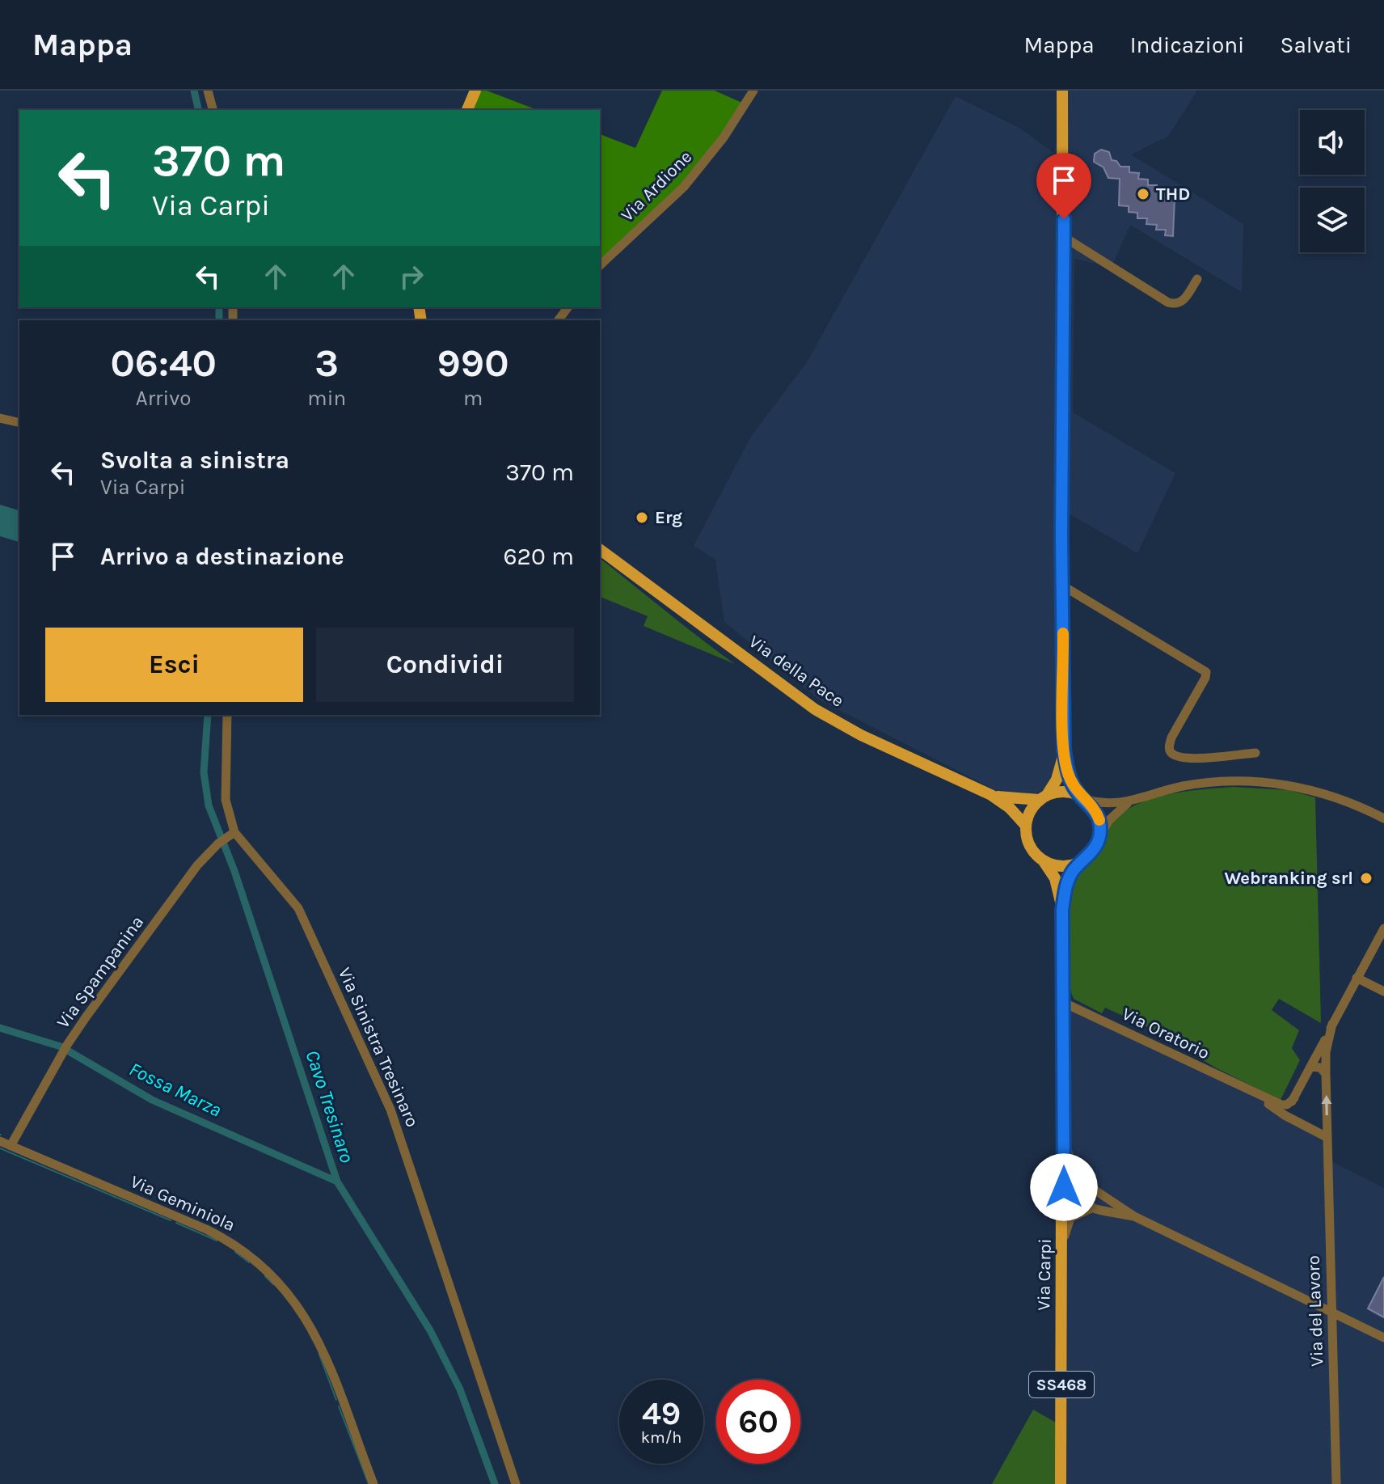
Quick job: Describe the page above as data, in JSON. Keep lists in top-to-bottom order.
{
  "streets": {
    "main road": ["Via della Pace", "Via Carpi", "SS468"],
    "street": [
      "Via Ardione",
      "Via Spampanina",
      "Via Oratorio",
      "Via Sinistra Tresinaro",
      "Via Geminiola",
      "Via del Lavoro"
    ]
  },
  "crossings": [
    ["Via della Pace", "Via Carpi"],
    ["Via Spampanina", "Via Sinistra Tresinaro"],
    ["Via Spampanina", "Via Geminiola"],
    ["Via Oratorio", "Via Carpi"],
    ["Via Oratorio", "Via del Lavoro"]
  ],
  "water": ["Fossa Marza", "Cavo Tresinaro"],
  "places": ["THD", "Erg", "Webranking srl"],
  "page": {
    "header": "Mappa",
    "nav": ["Mappa", "Indicazioni", "Salvati"],
    "turn": ["370 m", "Via Carpi"],
    "eta": [
      "06:40",
      "Arrivo",
      "3",
      "min",
      "990",
      "m"
    ],
    "list": [
      {
        "name": "Svolta a sinistra",
        "note": "Via Carpi",
        "value": "370 m"
      },
      {
        "name": "Arrivo a destinazione",
        "value": "620 m"
      }
    ],
    "buttons": ["Esci", "Condividi"],
    "speed": "49 km/h",
    "limit": "60"
  }
}
